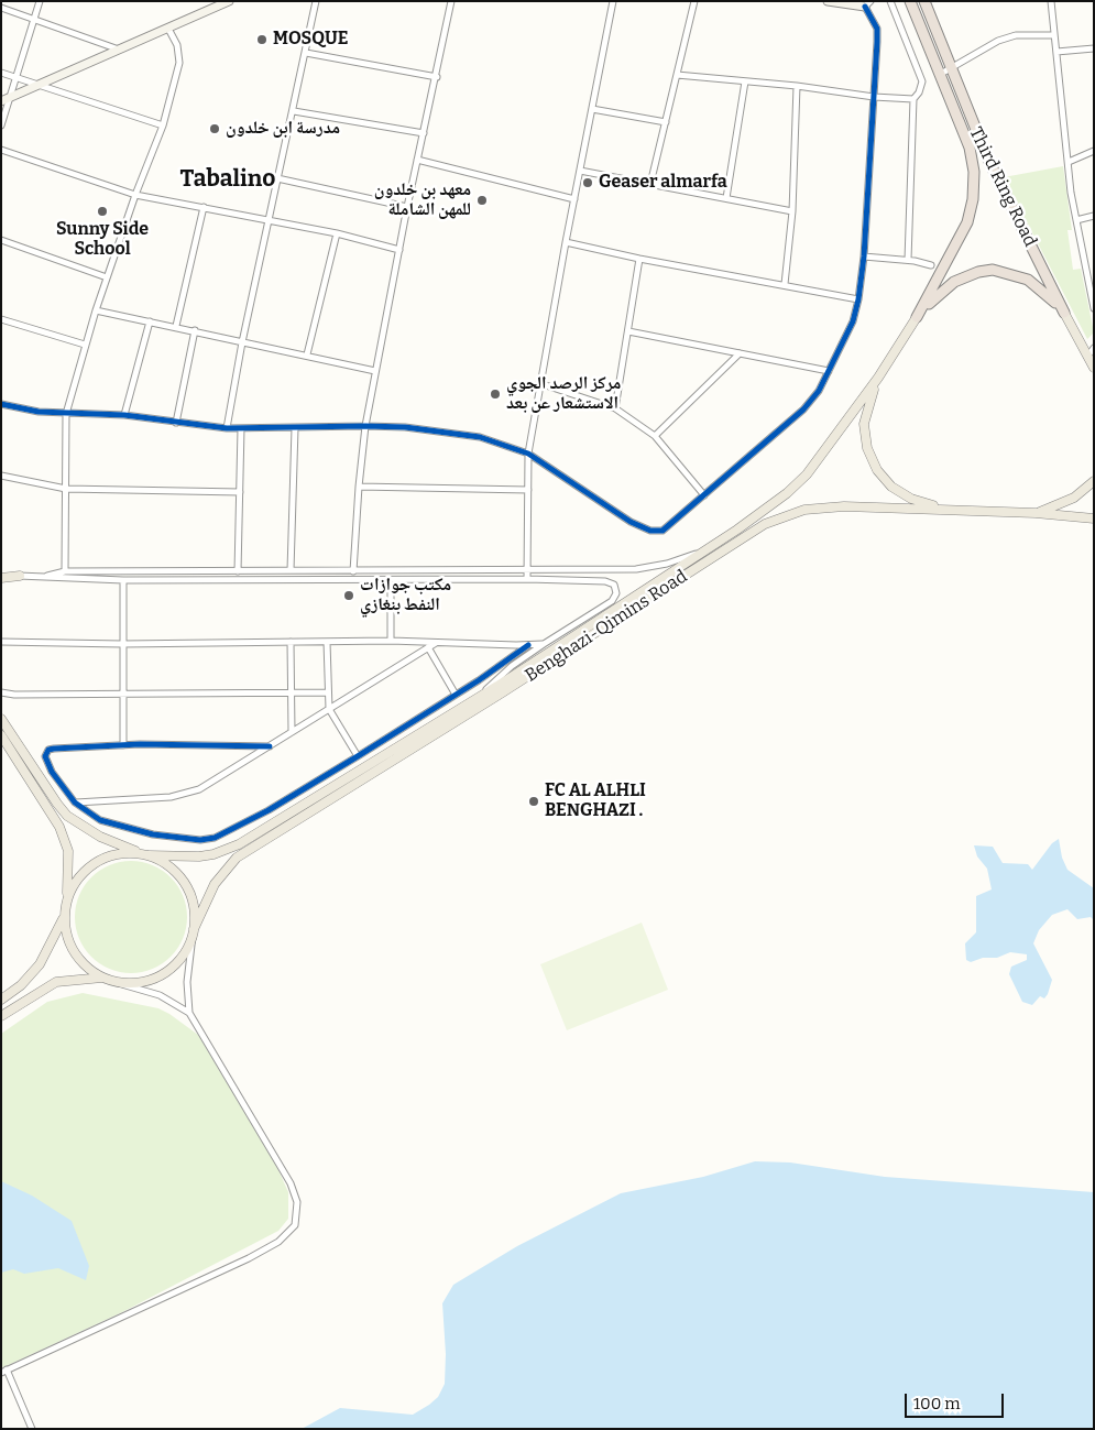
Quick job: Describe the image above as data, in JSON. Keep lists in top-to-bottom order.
{
  "streets": {
    "highway": ["Third Ring Road"],
    "main road": ["Benghazi-Qimins Road"]
  },
  "districts": ["Tabalino"],
  "places": [
    "MOSQUE",
    "مدرسة ابن خلدون",
    "Geaser almarfa",
    "معهد بن خلدون للمهن الشاملة",
    "Sunny Side School",
    "مركز الرصد الجوي الاستشعار عن بعد",
    "مكتب جوازات النفط بنغازي",
    "FC AL ALHLI BENGHAZI ."
  ],
  "scale_bar": "100 m"
}
